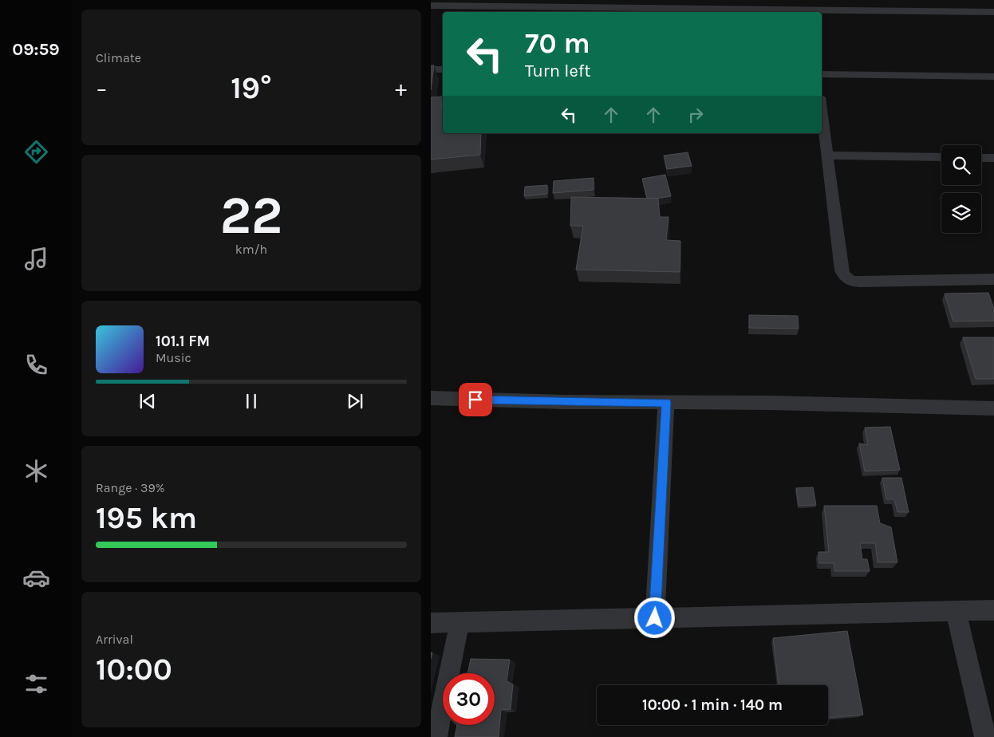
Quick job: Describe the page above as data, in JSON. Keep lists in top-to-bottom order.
{
  "page": {
    "tabs": "09:59",
    "tile": [
      "Climate",
      ["22", "km/h"],
      ["Range · 39%", "195 km"],
      ["Arrival", "10:00"]
    ],
    "turn": ["70 m", "Turn left"],
    "heat": ["−", "19°", "+"],
    "song": ["101.1 FM", "Music"],
    "limit": "30",
    "trip": "10:00 · 1 min · 140 m"
  }
}
